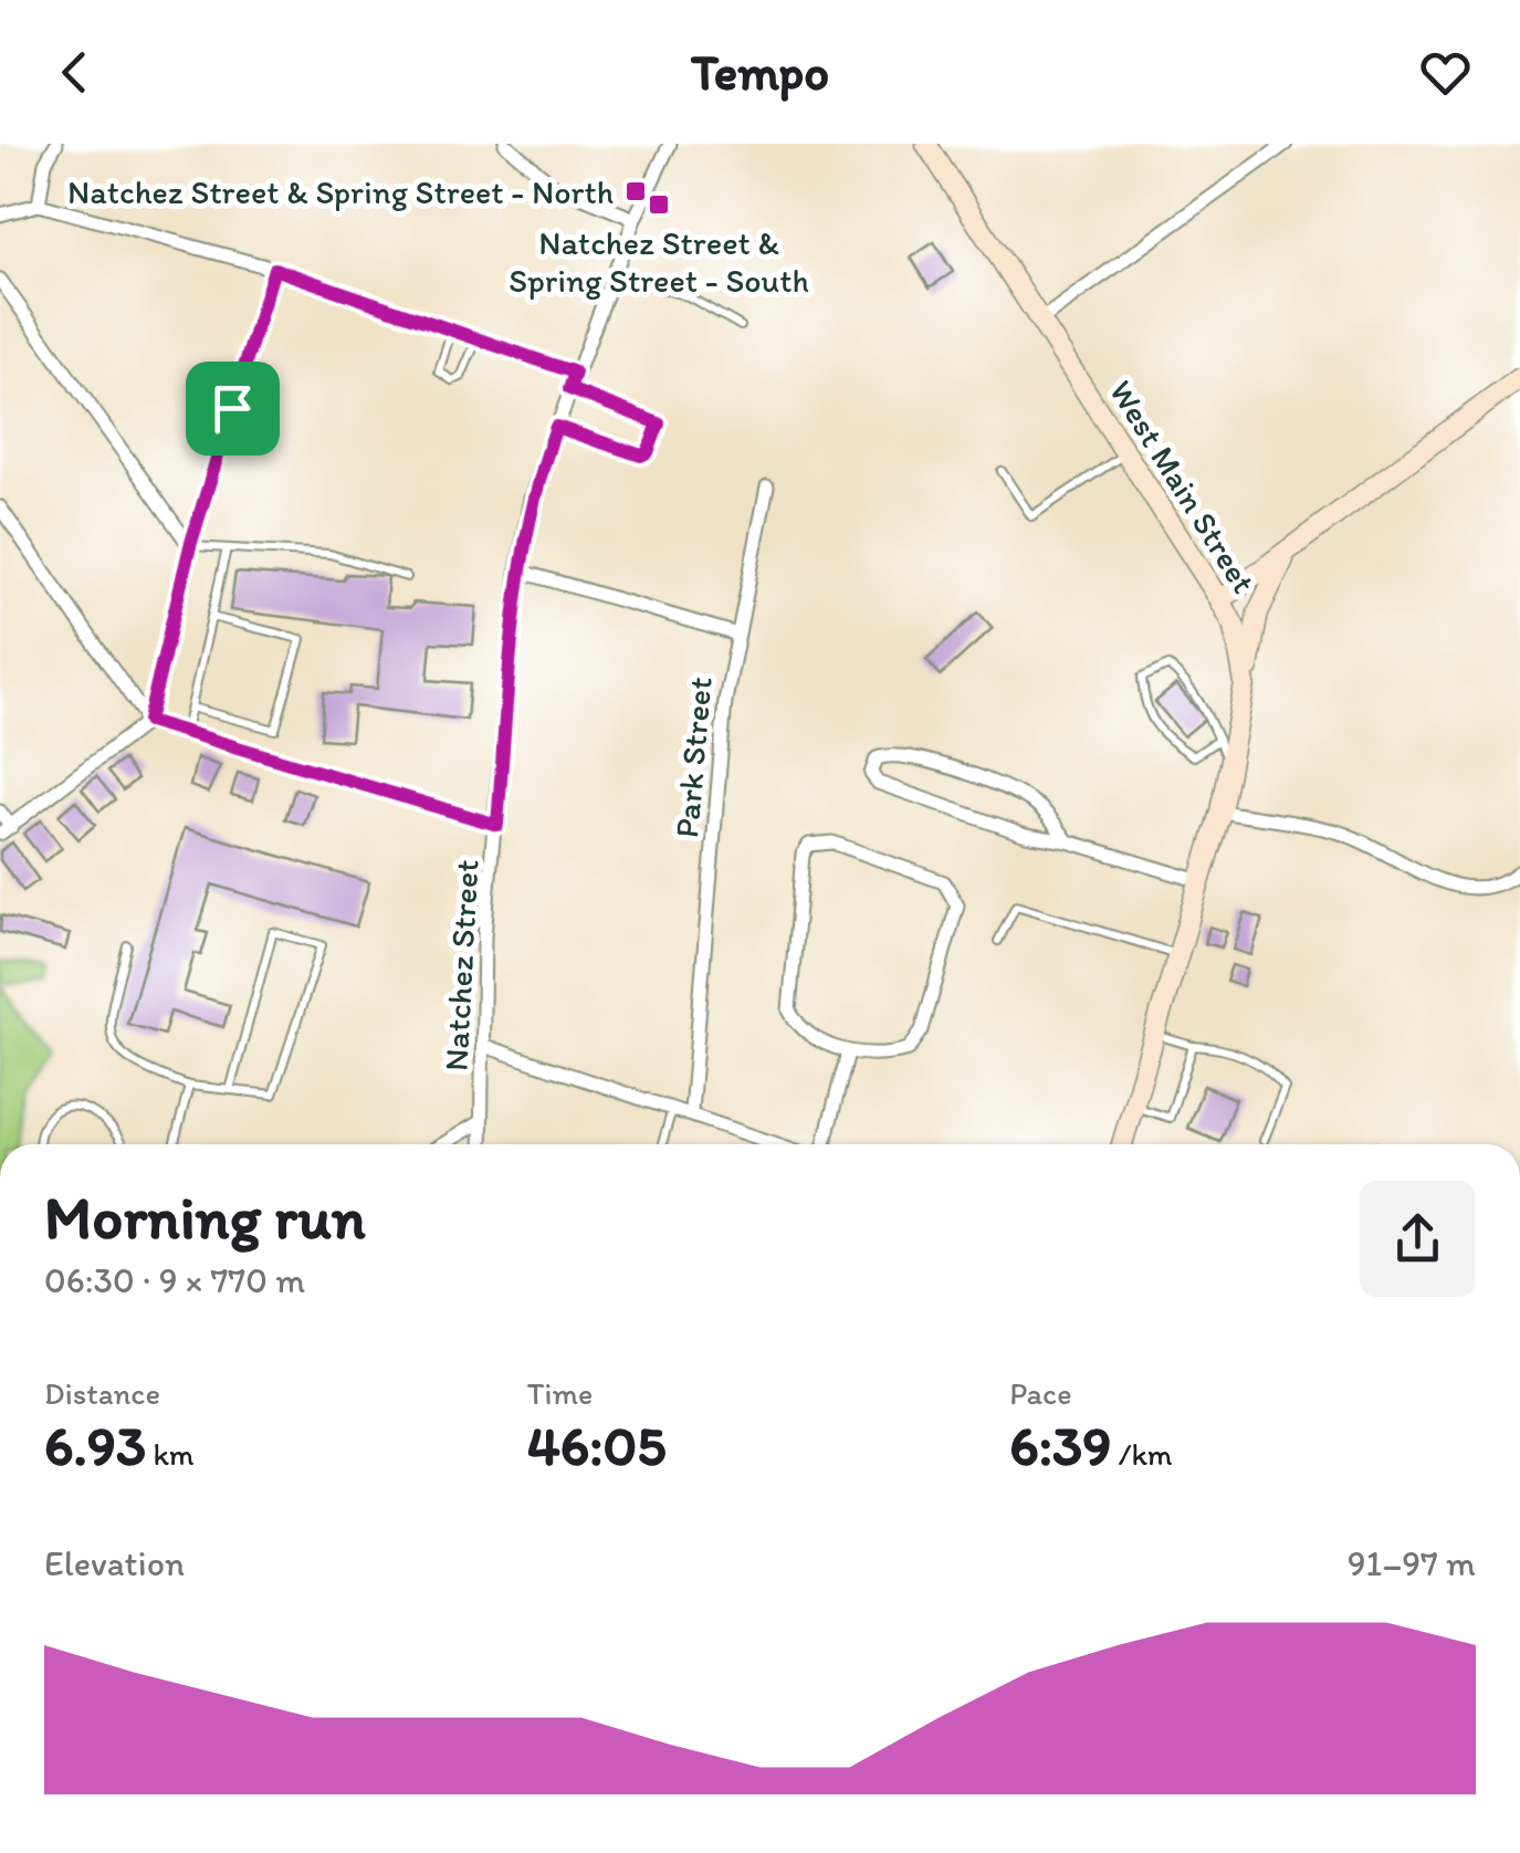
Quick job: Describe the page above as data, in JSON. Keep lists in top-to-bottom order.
{
  "streets": {
    "main road": ["West Main Street"],
    "street": ["Park Street", "Natchez Street"]
  },
  "crossings": [
    ["Park Street", "Natchez Street"]
  ],
  "places": {
    "transit": ["Natchez Street & Spring Street - North", "Natchez Street & Spring Street - South"]
  },
  "page": {
    "header": "Tempo",
    "heading": ["Morning run", "06:30 · 9 × 770 m"],
    "stats": [
      ["Distance", "6.93 km"],
      ["Time", "46:05"],
      ["Pace", "6:39 /km"]
    ],
    "chart": ["Elevation", "91–97 m"]
  }
}
